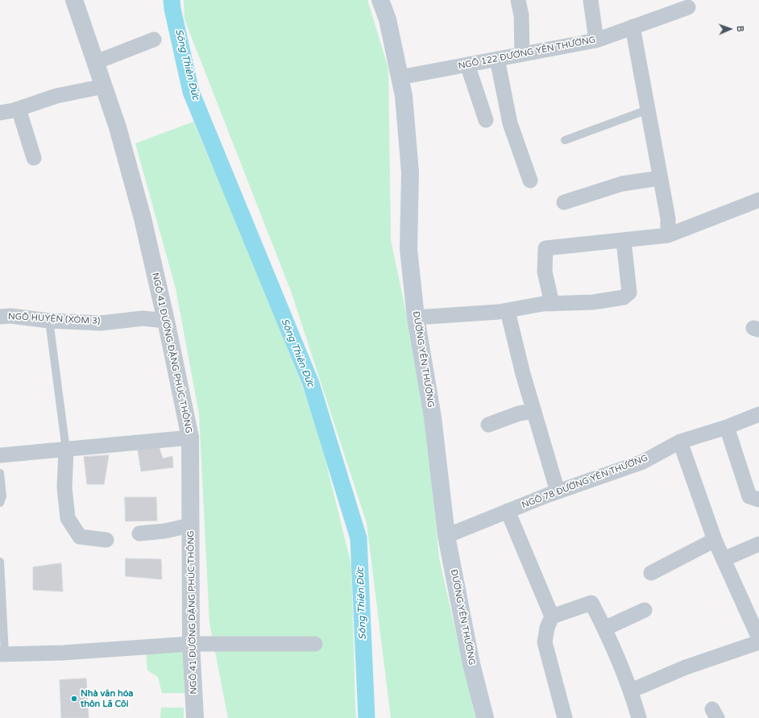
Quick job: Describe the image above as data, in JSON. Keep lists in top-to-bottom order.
{
  "streets": {
    "main road": ["ĐƯỜNG YÊN THƯỜNG"],
    "street": [
      "NGÕ 122 ĐƯỜNG YÊN THƯỜNG",
      "NGÕ HUYỆN (XÓM 3)",
      "NGÕ 41 ĐƯỜNG ĐẶNG PHÚC THÔNG",
      "NGÕ 78 ĐƯỜNG YÊN THƯỜNG"
    ]
  },
  "crossings": [
    ["NGÕ 122 ĐƯỜNG YÊN THƯỜNG", "ĐƯỜNG YÊN THƯỜNG"],
    ["NGÕ HUYỆN (XÓM 3)", "NGÕ 41 ĐƯỜNG ĐẶNG PHÚC THÔNG"],
    ["ĐƯỜNG YÊN THƯỜNG", "NGÕ 78 ĐƯỜNG YÊN THƯỜNG"]
  ],
  "water": ["Sông Thiên Đức"],
  "places": ["Nhà văn hóa thôn Lã Côi"],
  "north": "right"
}
